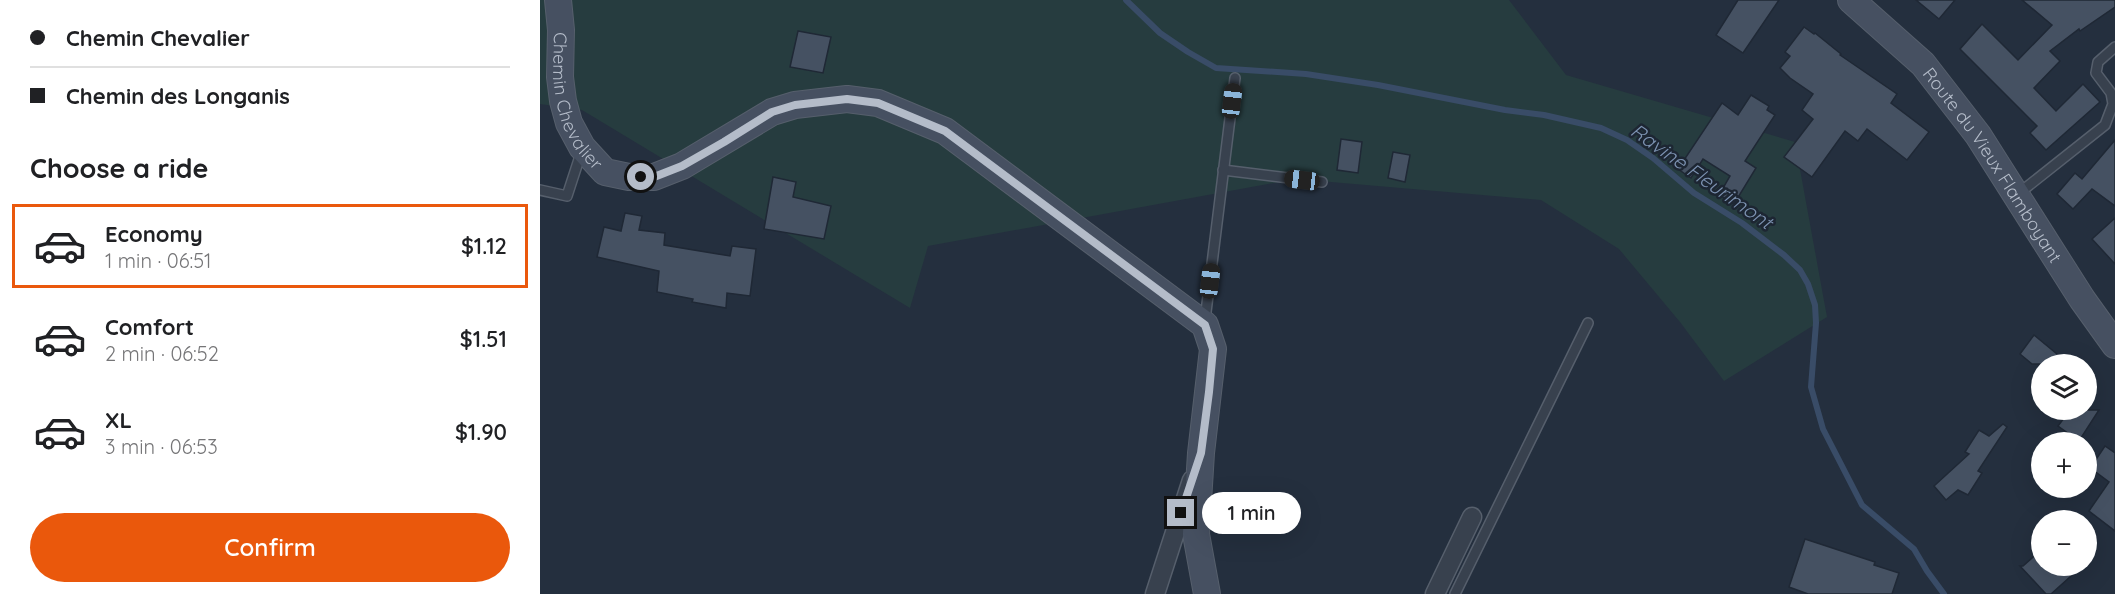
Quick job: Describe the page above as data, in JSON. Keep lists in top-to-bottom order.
{
  "streets": {
    "street": ["Chemin Chevalier", "Route du Vieux Flamboyant"]
  },
  "water": ["Ravine Fleurimont"],
  "page": {
    "banner": ["Chemin Chevalier", "Chemin des Longanis"],
    "heading": "Choose a ride",
    "list": [
      {
        "name": "Economy",
        "note": "1 min · 06:51",
        "value": "$1.12"
      },
      {
        "name": "Comfort",
        "note": "2 min · 06:52",
        "value": "$1.51"
      },
      {
        "name": "XL",
        "note": "3 min · 06:53",
        "value": "$1.90"
      }
    ],
    "map_buttons": ["+", "−"],
    "bubble": "1 min",
    "buttons": "Confirm"
  }
}
